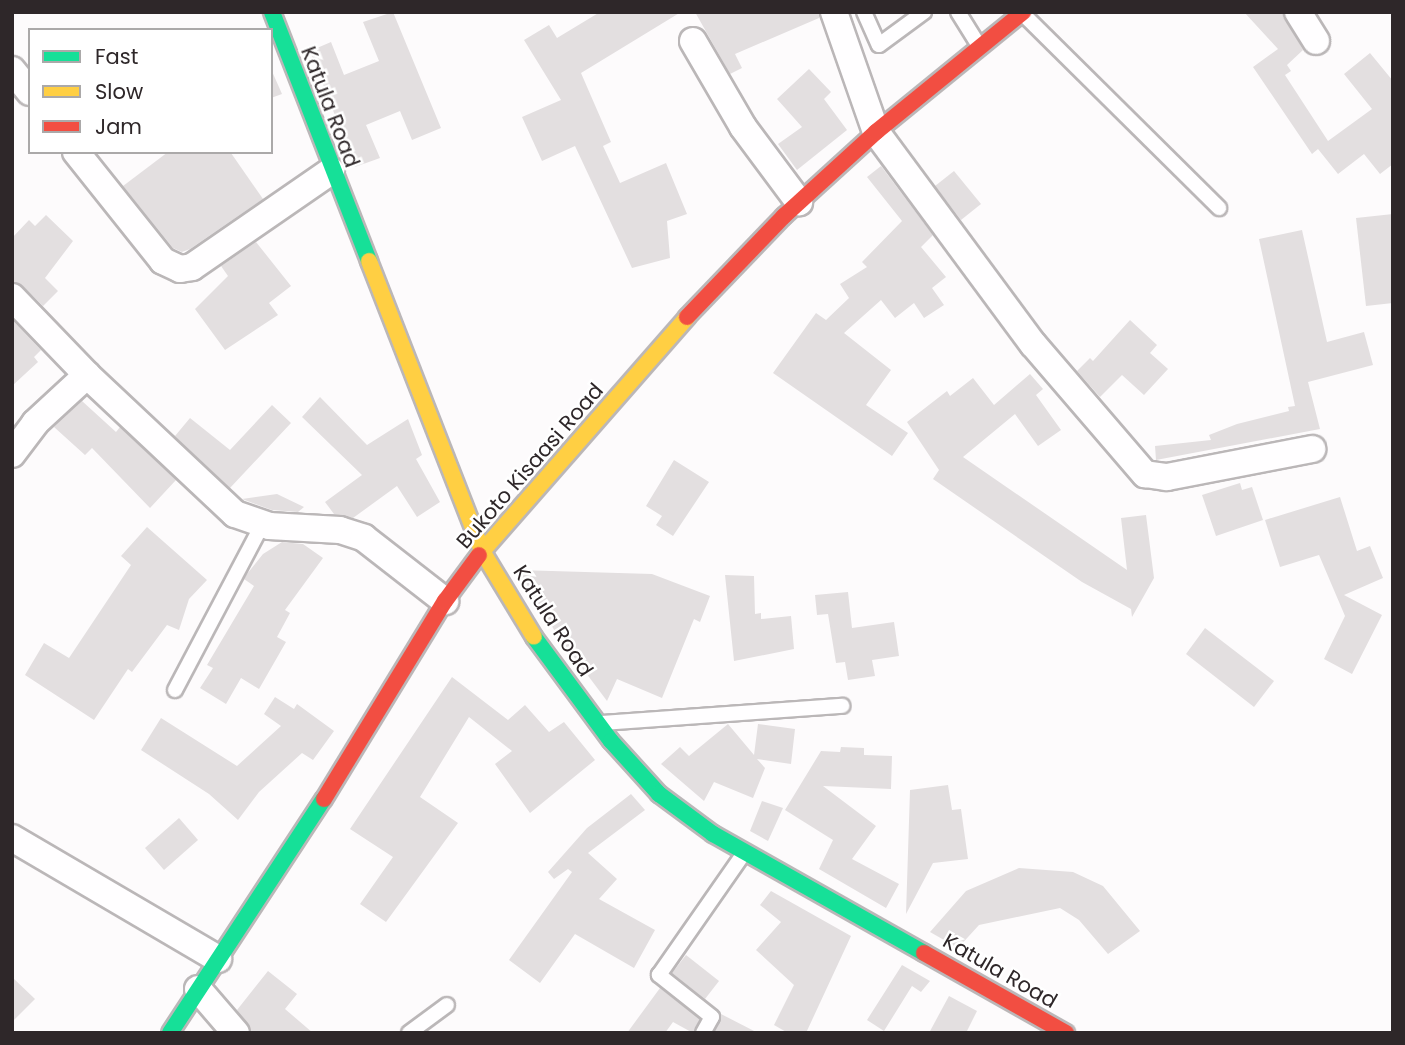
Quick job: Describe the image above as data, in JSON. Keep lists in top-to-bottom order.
{
  "streets": {
    "street": ["Katula Road", "Bukoto Kisaasi Road"]
  },
  "crossings": [
    ["Katula Road", "Bukoto Kisaasi Road"]
  ],
  "legend": ["Fast", "Slow", "Jam"]
}
